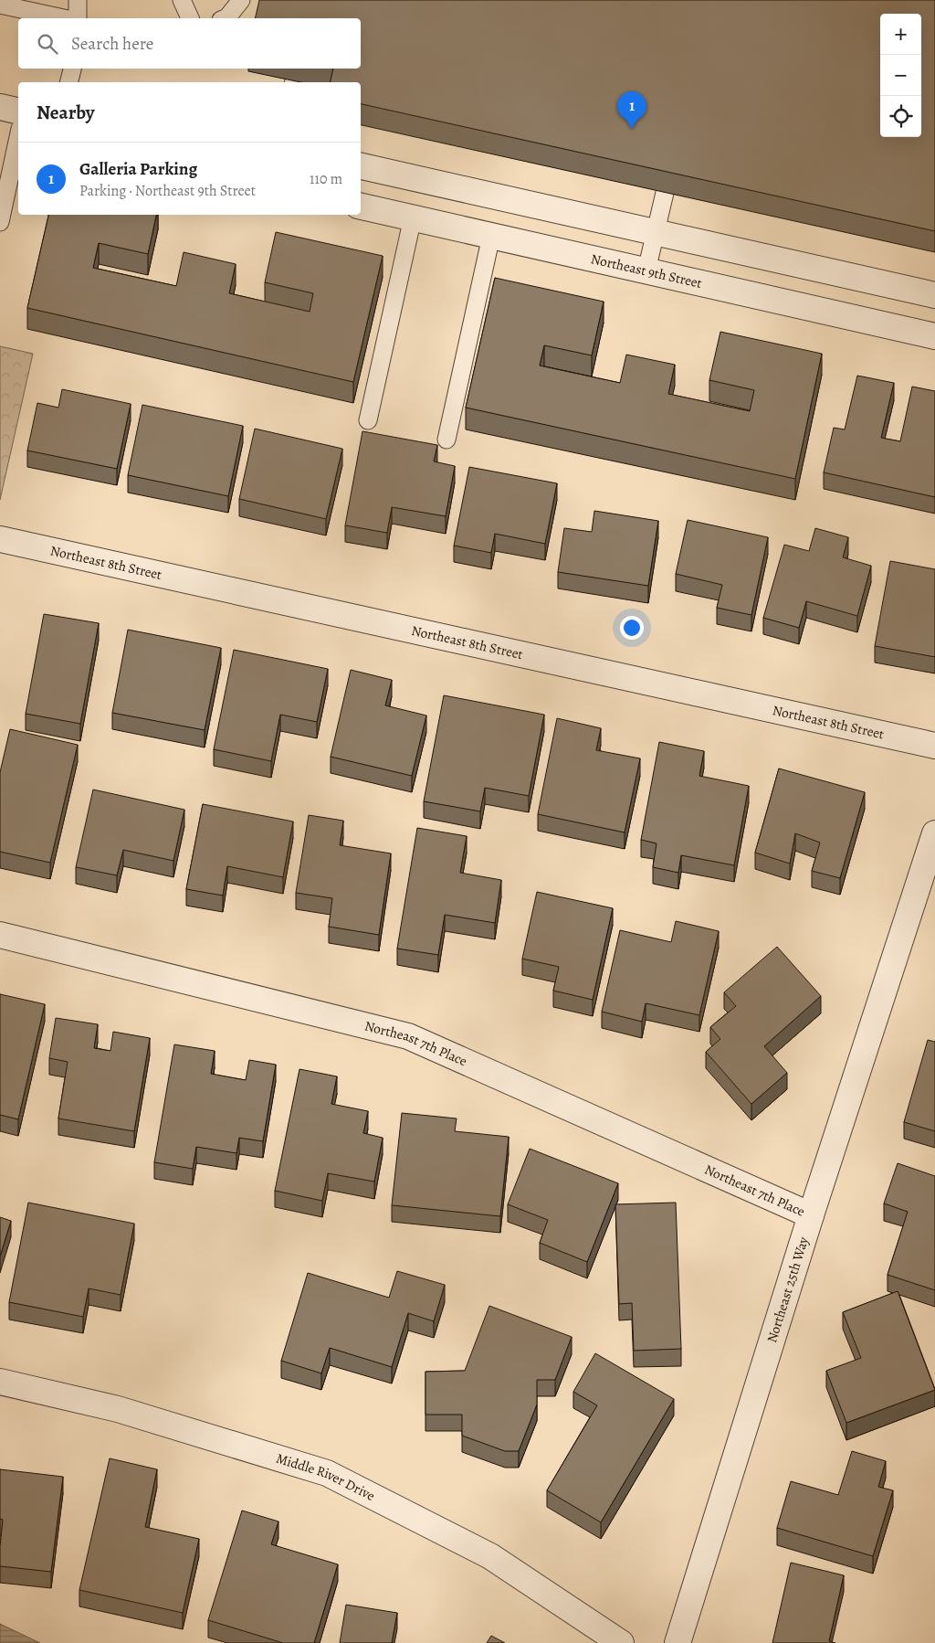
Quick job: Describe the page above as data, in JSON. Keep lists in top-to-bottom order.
{
  "streets": {
    "street": [
      "Northeast 9th Street",
      "Northeast 8th Street",
      "Northeast 7th Place",
      "Northeast 25th Way",
      "Middle River Drive"
    ]
  },
  "crossings": [
    ["Northeast 7th Place", "Northeast 25th Way"]
  ],
  "page": {
    "map_buttons": ["+", "−"],
    "search": "Search here",
    "heading": "Nearby",
    "pins": "1",
    "list": [
      {
        "mark": "1",
        "name": "Galleria Parking",
        "note": "Parking · Northeast 9th Street",
        "value": "110 m"
      }
    ]
  }
}
